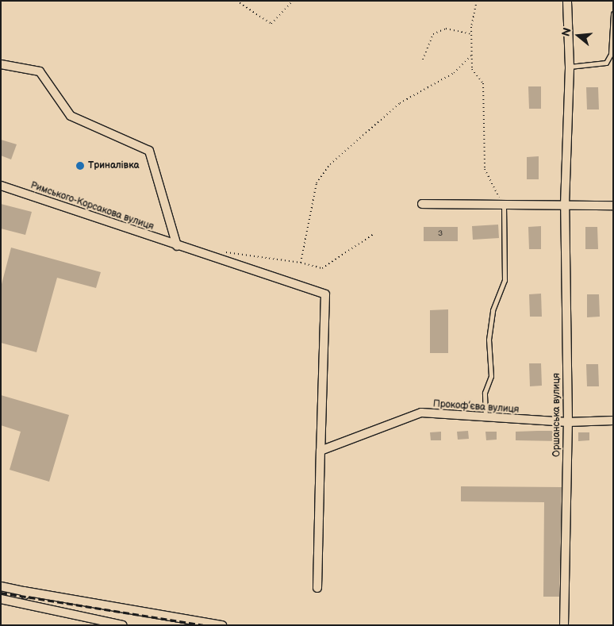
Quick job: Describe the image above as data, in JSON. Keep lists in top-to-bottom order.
{
  "streets": {
    "street": ["Римського-Корсакова вулиця", "Прокоф’єва вулиця", "Оршанська вулиця"]
  },
  "crossings": [
    ["Римського-Корсакова вулиця", "Прокоф’єва вулиця"],
    ["Прокоф’єва вулиця", "Оршанська вулиця"]
  ],
  "places": ["Триналівка"],
  "house_numbers": ["3"],
  "north": "left"
}
